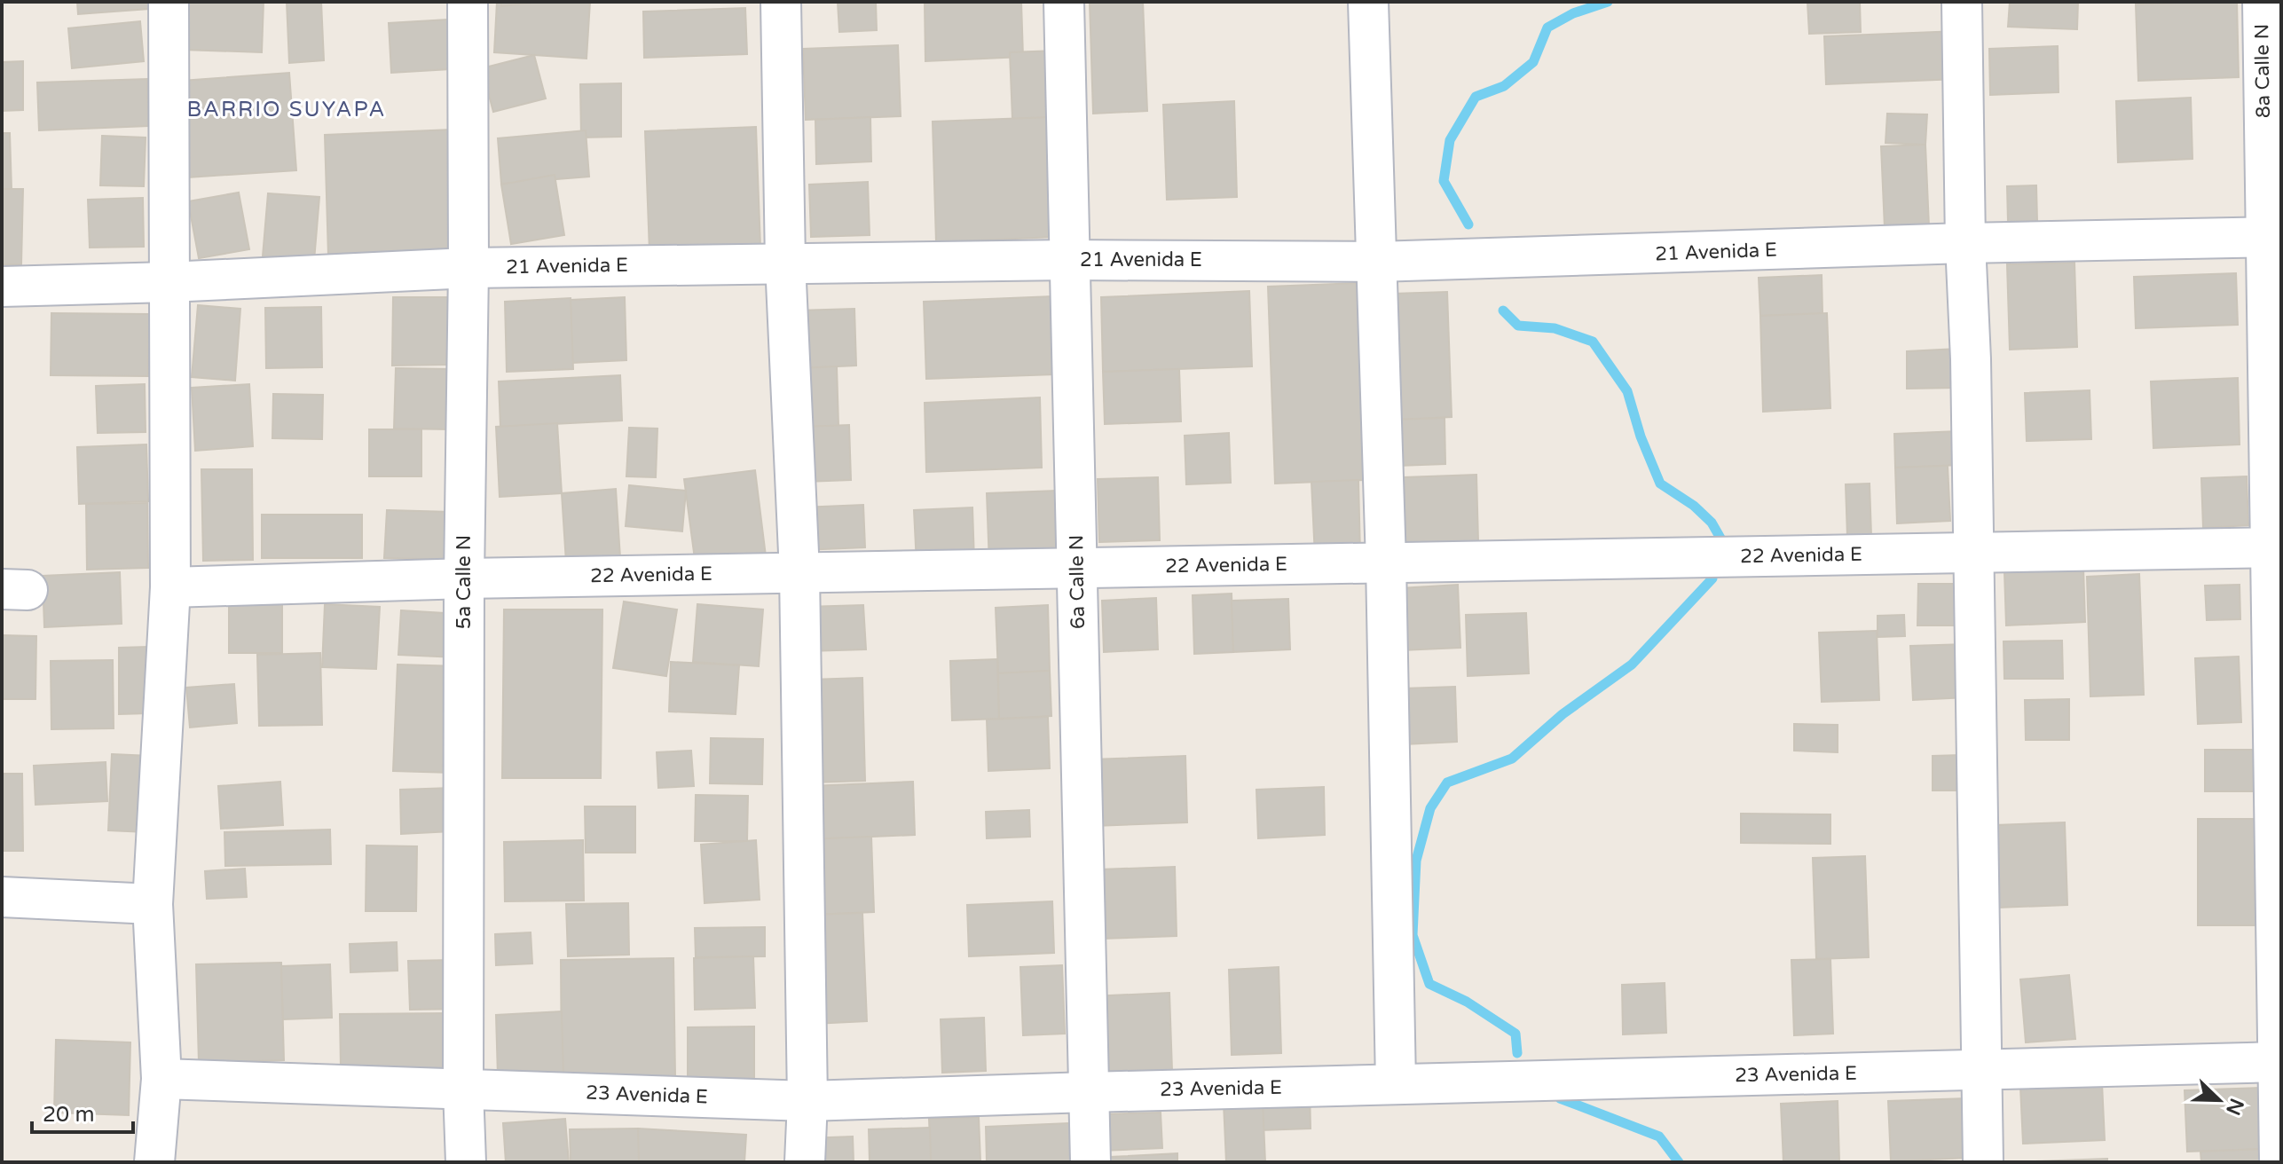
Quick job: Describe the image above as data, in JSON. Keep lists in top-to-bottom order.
{
  "streets": {
    "street": [
      "8a Calle N",
      "21 Avenida E",
      "22 Avenida E",
      "5a Calle N",
      "6a Calle N",
      "23 Avenida E"
    ]
  },
  "crossings": [
    ["8a Calle N", "21 Avenida E"],
    ["8a Calle N", "22 Avenida E"],
    ["8a Calle N", "23 Avenida E"],
    ["21 Avenida E", "5a Calle N"],
    ["21 Avenida E", "6a Calle N"],
    ["22 Avenida E", "5a Calle N"],
    ["22 Avenida E", "6a Calle N"],
    ["5a Calle N", "23 Avenida E"],
    ["6a Calle N", "23 Avenida E"]
  ],
  "districts": ["BARRIO SUYAPA"],
  "scale_bar": "20 m",
  "north": "bottom right"
}
